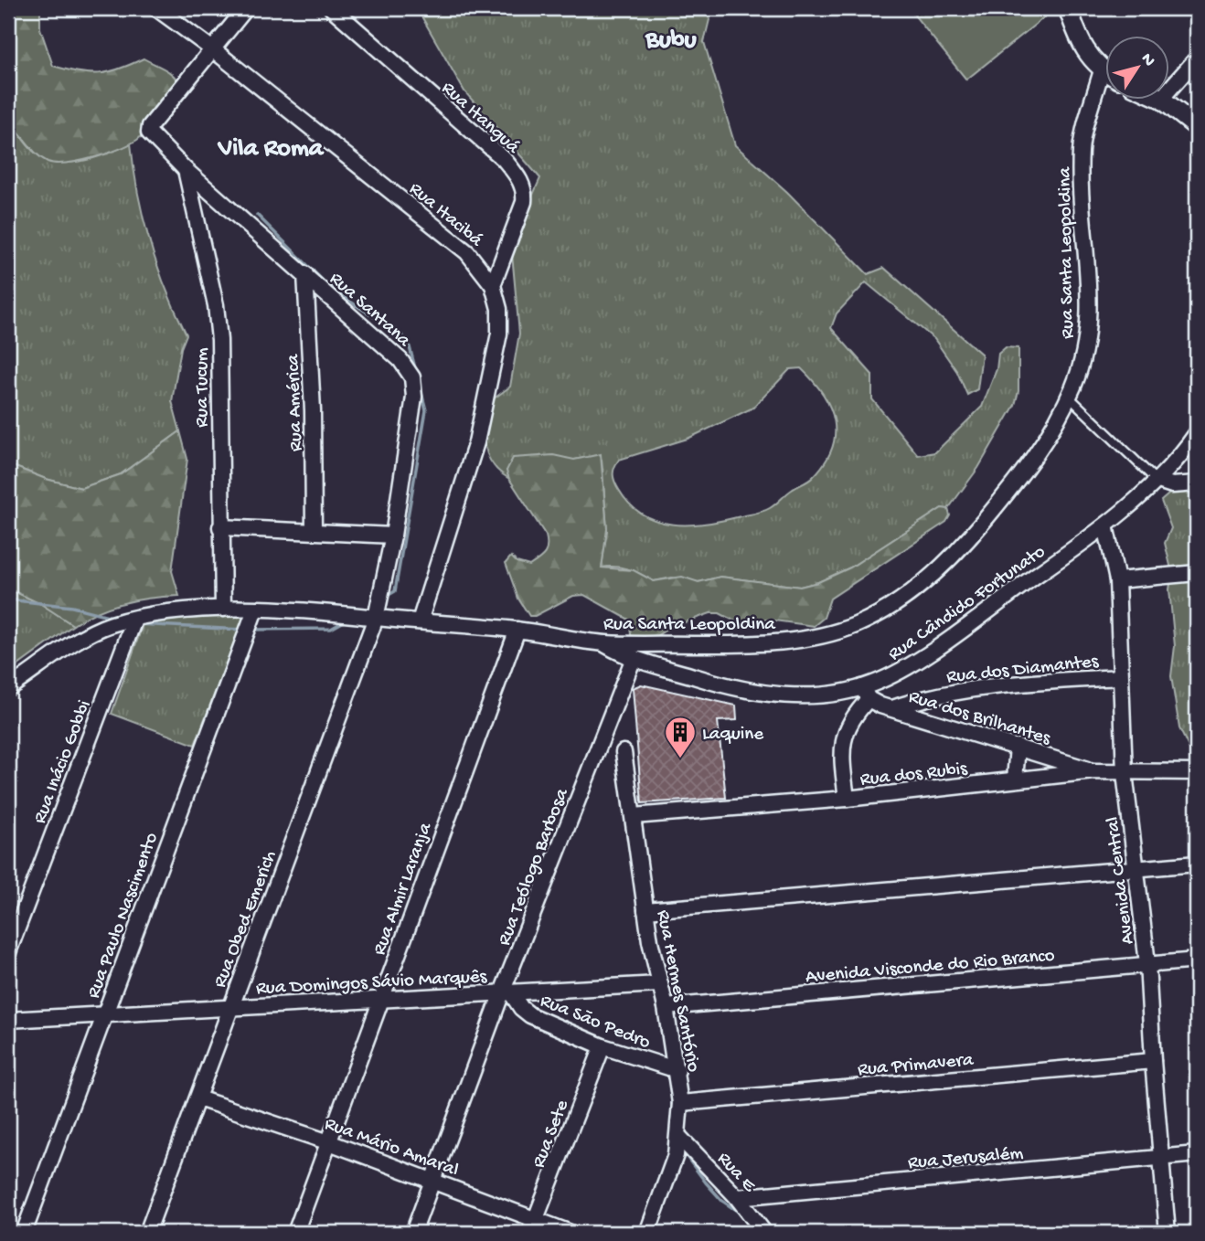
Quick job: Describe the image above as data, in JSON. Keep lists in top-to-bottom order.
{
  "streets": {
    "street": [
      "Rua Itanguá",
      "Rua Itacibá",
      "Rua Santa Leopoldina",
      "Rua Santana",
      "Rua Tucum",
      "Rua América",
      "Rua Cândido Fortunato",
      "Rua dos Diamantes",
      "Rua dos Brilhantes",
      "Rua Inácio Gobbi",
      "Rua dos Rubis",
      "Rua Teólogo Barbosa",
      "Avenida Central",
      "Rua Almir Laranja",
      "Rua Paulo Nascimento",
      "Rua Obed Emerich",
      "Avenida Visconde do Rio Branco",
      "Rua Domingos Sávio Marquês",
      "Rua Hermes Santório",
      "Rua São Pedro",
      "Rua Primavera",
      "Rua Sete",
      "Rua Mário Amaral",
      "Rua Jerusalém",
      "Rua E"
    ]
  },
  "crossings": [
    ["Rua Itanguá", "Rua Itacibá"],
    ["Rua Itacibá", "Rua Santa Leopoldina"],
    ["Rua Itacibá", "Rua Santana"],
    ["Rua Santa Leopoldina", "Rua Santana"],
    ["Rua Santa Leopoldina", "Rua Tucum"],
    ["Rua Santa Leopoldina", "Rua Cândido Fortunato"],
    ["Rua Santa Leopoldina", "Rua Inácio Gobbi"],
    ["Rua Santa Leopoldina", "Rua Almir Laranja"],
    ["Rua Santa Leopoldina", "Rua Paulo Nascimento"],
    ["Rua Santa Leopoldina", "Rua Obed Emerich"],
    ["Rua Santana", "Rua Tucum"],
    ["Rua Santana", "Rua América"],
    ["Rua Santana", "Rua Obed Emerich"],
    ["Rua Cândido Fortunato", "Rua dos Brilhantes"],
    ["Rua Cândido Fortunato", "Rua Teólogo Barbosa"],
    ["Rua Cândido Fortunato", "Avenida Central"],
    ["Rua dos Diamantes", "Rua dos Brilhantes"],
    ["Rua dos Diamantes", "Avenida Central"],
    ["Rua dos Brilhantes", "Rua dos Rubis"],
    ["Rua dos Rubis", "Avenida Central"],
    ["Rua dos Rubis", "Rua Hermes Santório"],
    ["Rua Teólogo Barbosa", "Rua Domingos Sávio Marquês"],
    ["Rua Teólogo Barbosa", "Rua São Pedro"],
    ["Rua Teólogo Barbosa", "Rua Mário Amaral"],
    ["Avenida Central", "Avenida Visconde do Rio Branco"],
    ["Avenida Central", "Rua Primavera"],
    ["Avenida Central", "Rua Jerusalém"],
    ["Rua Almir Laranja", "Rua Domingos Sávio Marquês"],
    ["Rua Almir Laranja", "Rua Mário Amaral"],
    ["Rua Paulo Nascimento", "Rua Domingos Sávio Marquês"],
    ["Rua Obed Emerich", "Rua Domingos Sávio Marquês"],
    ["Rua Obed Emerich", "Rua Mário Amaral"],
    ["Avenida Visconde do Rio Branco", "Rua Hermes Santório"],
    ["Rua Domingos Sávio Marquês", "Rua Hermes Santório"],
    ["Rua Domingos Sávio Marquês", "Rua São Pedro"],
    ["Rua Hermes Santório", "Rua São Pedro"],
    ["Rua Hermes Santório", "Rua Primavera"],
    ["Rua Hermes Santório", "Rua E"],
    ["Rua São Pedro", "Rua Sete"],
    ["Rua Sete", "Rua Mário Amaral"],
    ["Rua Jerusalém", "Rua E"]
  ],
  "districts": ["Bubu", "Vila Roma"],
  "places": {
    "building": ["Laquine"]
  },
  "north": "top right"
}
